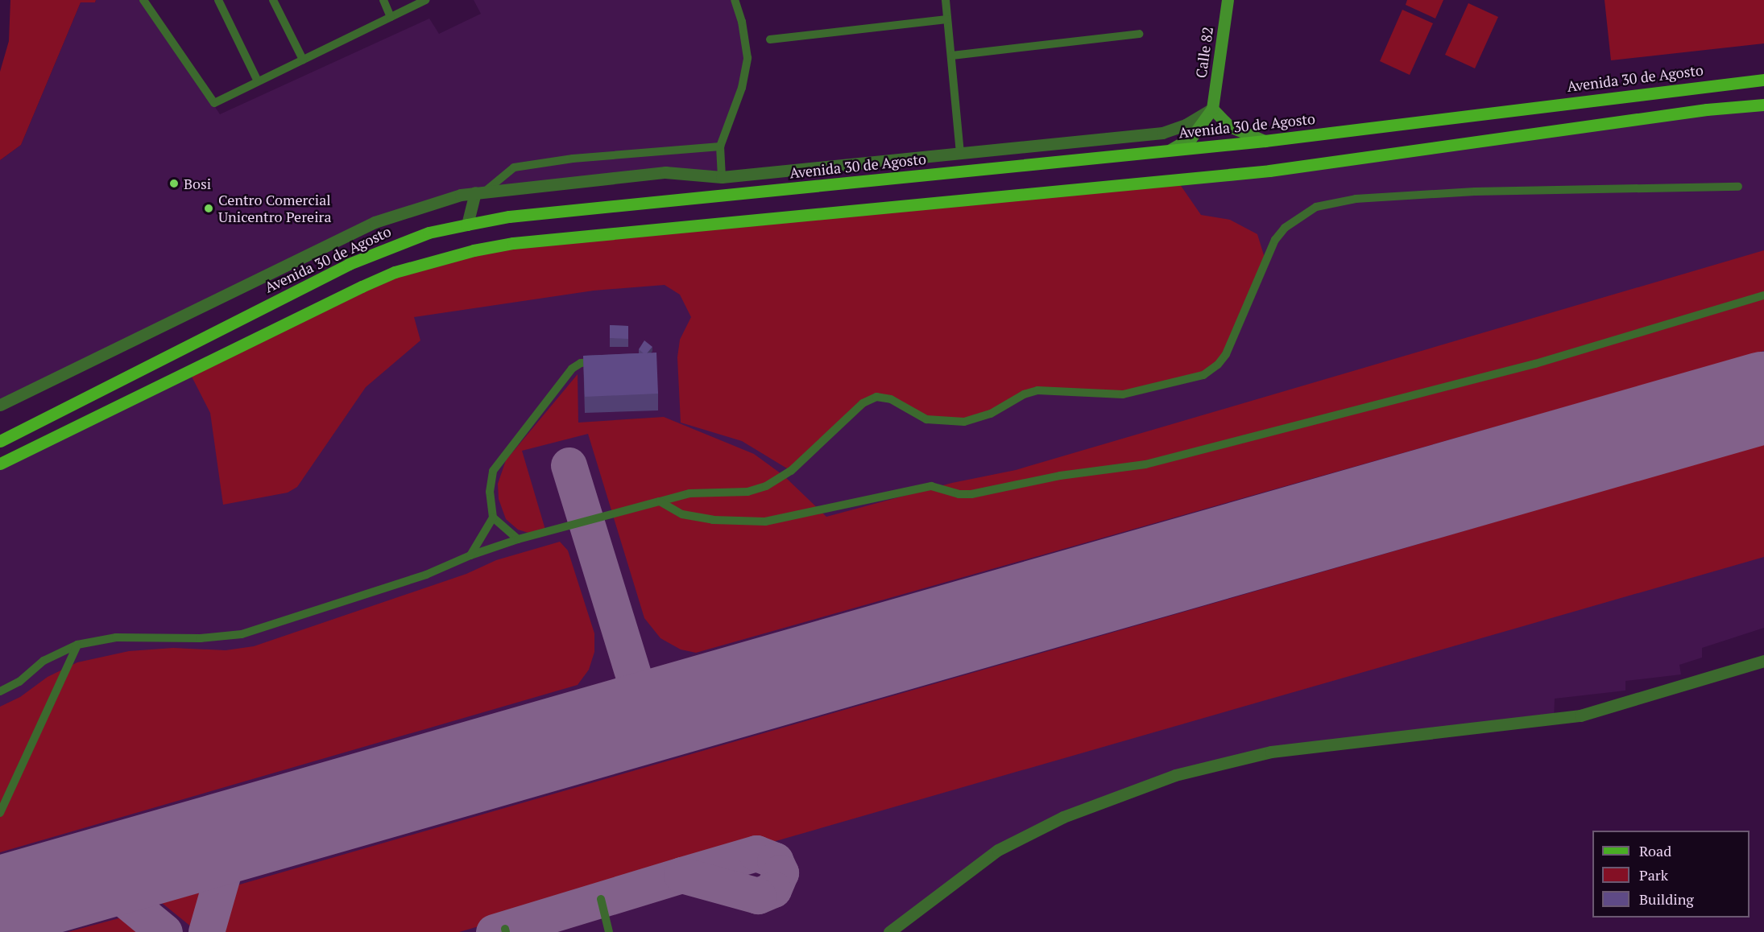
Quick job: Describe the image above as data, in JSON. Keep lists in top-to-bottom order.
{
  "streets": {
    "main road": ["Avenida 30 de Agosto"],
    "street": ["Calle 82"]
  },
  "crossings": [
    ["Calle 82", "Avenida 30 de Agosto"]
  ],
  "places": ["Bosi", "Centro Comercial Unicentro Pereira"],
  "legend": ["Road", "Park", "Building"]
}
